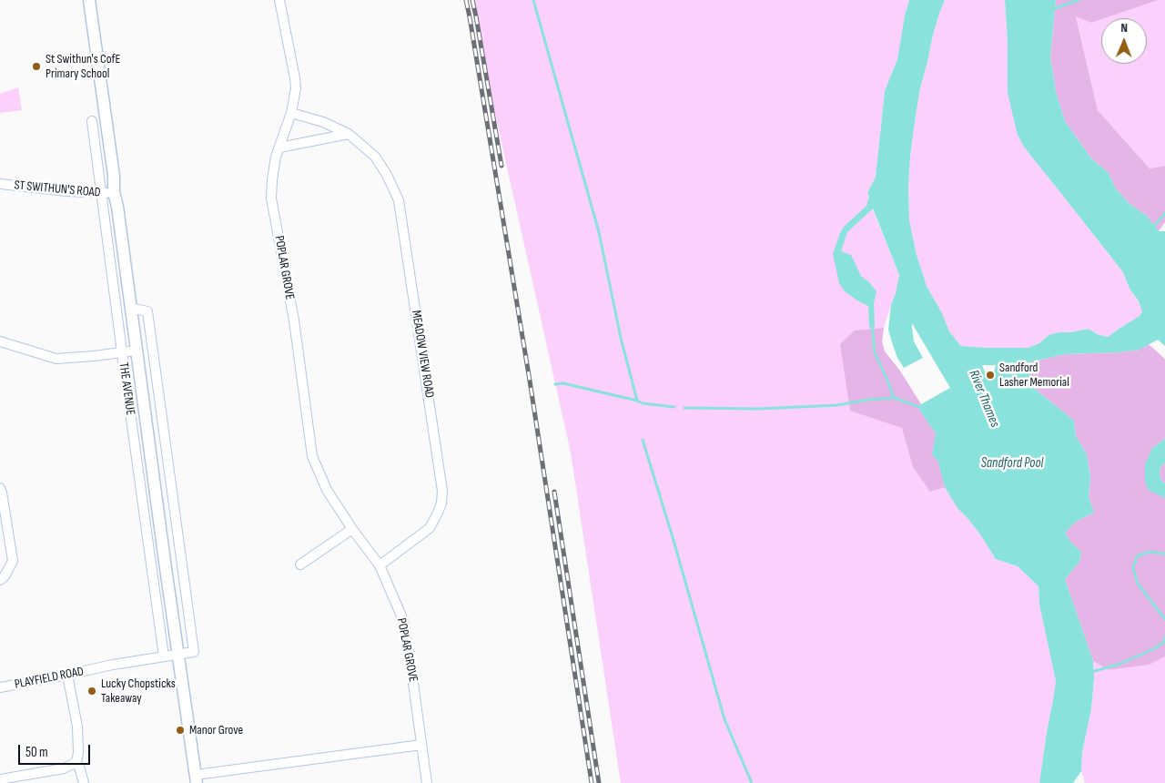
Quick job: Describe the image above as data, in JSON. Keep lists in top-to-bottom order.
{
  "streets": {
    "street": [
      "ST SWITHUN'S ROAD",
      "POPLAR GROVE",
      "MEADOW VIEW ROAD",
      "THE AVENUE",
      "PLAYFIELD ROAD"
    ]
  },
  "crossings": [
    ["ST SWITHUN'S ROAD", "THE AVENUE"],
    ["POPLAR GROVE", "MEADOW VIEW ROAD"],
    ["THE AVENUE", "PLAYFIELD ROAD"]
  ],
  "water": ["River Thames", "Sandford Pool"],
  "places": [
    "St Swithun's CofE Primary School",
    "Sandford Lasher Memorial",
    "Lucky Chopsticks Takeaway",
    "Manor Grove"
  ],
  "scale_bar": "50 m",
  "north": "top"
}
